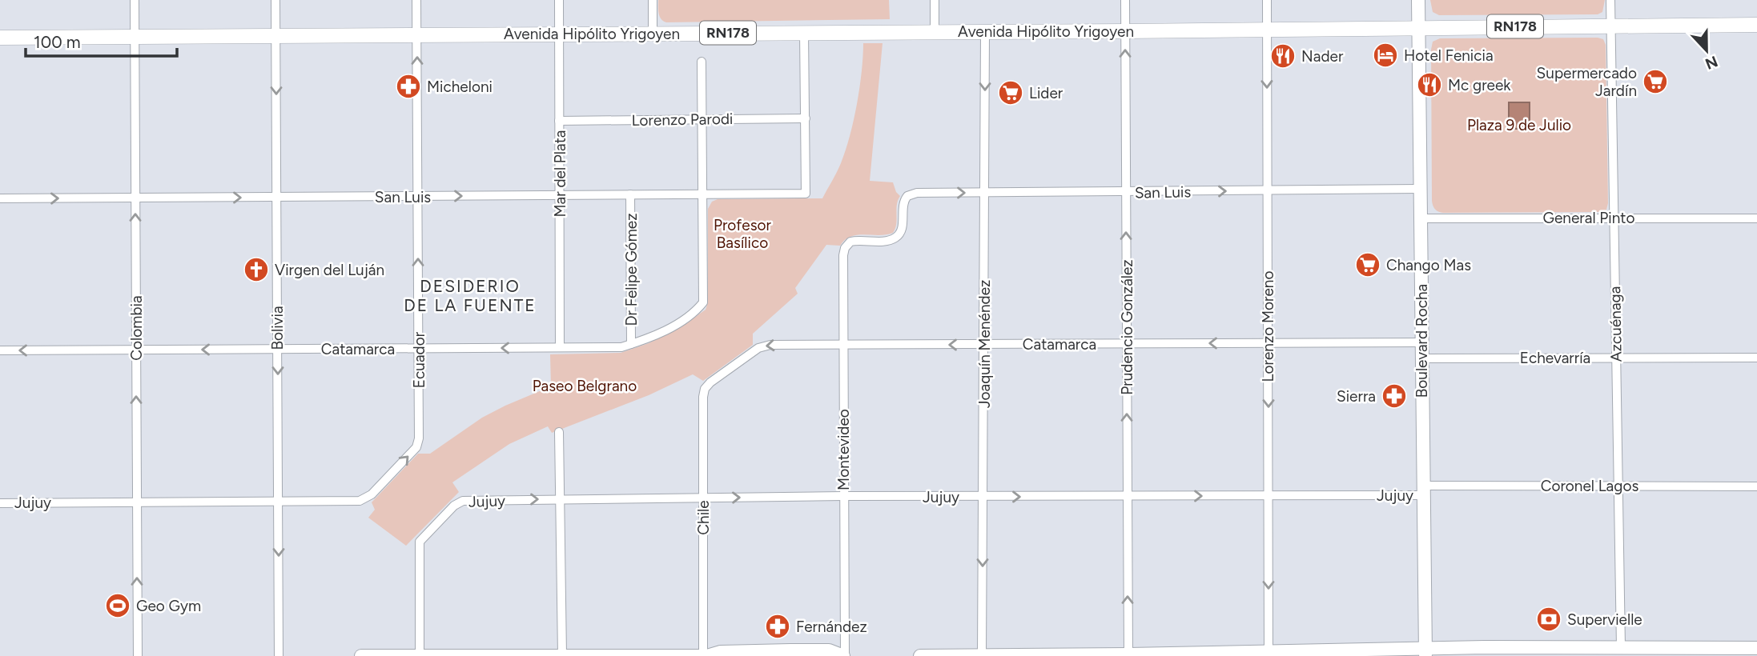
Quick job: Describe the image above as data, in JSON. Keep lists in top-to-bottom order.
{
  "streets": {
    "main road": ["RN178", "Avenida Hipólito Yrigoyen", "Boulevard Rocha"],
    "street": [
      "Lorenzo Parodi",
      "Mar del Plata",
      "San Luis",
      "General Pinto",
      "Dr Felipe Gómez",
      "Azcuénaga",
      "Lorenzo Moreno",
      "Prudencio González",
      "Colombia",
      "Bolivia",
      "Joaquín Menéndez",
      "Catamarca",
      "Echevarría",
      "Ecuador",
      "Montevideo",
      "Coronel Lagos",
      "Jujuy",
      "Chile"
    ]
  },
  "crossings": [
    ["RN178", "Avenida Hipólito Yrigoyen"],
    ["RN178", "Azcuénaga"],
    ["RN178", "Boulevard Rocha"],
    ["Avenida Hipólito Yrigoyen", "Mar del Plata"],
    ["Avenida Hipólito Yrigoyen", "Lorenzo Moreno"],
    ["Avenida Hipólito Yrigoyen", "Prudencio González"],
    ["Avenida Hipólito Yrigoyen", "Colombia"],
    ["Avenida Hipólito Yrigoyen", "Bolivia"],
    ["Avenida Hipólito Yrigoyen", "Boulevard Rocha"],
    ["Avenida Hipólito Yrigoyen", "Joaquín Menéndez"],
    ["Avenida Hipólito Yrigoyen", "Ecuador"],
    ["Lorenzo Parodi", "Mar del Plata"],
    ["Lorenzo Parodi", "San Luis"],
    ["Mar del Plata", "San Luis"],
    ["Mar del Plata", "Catamarca"],
    ["San Luis", "Dr Felipe Gómez"],
    ["San Luis", "Lorenzo Moreno"],
    ["San Luis", "Prudencio González"],
    ["San Luis", "Colombia"],
    ["San Luis", "Bolivia"],
    ["San Luis", "Boulevard Rocha"],
    ["San Luis", "Joaquín Menéndez"],
    ["San Luis", "Catamarca"],
    ["San Luis", "Ecuador"],
    ["San Luis", "Montevideo"],
    ["General Pinto", "Azcuénaga"],
    ["General Pinto", "Boulevard Rocha"],
    ["Dr Felipe Gómez", "Catamarca"],
    ["Azcuénaga", "Echevarría"],
    ["Azcuénaga", "Coronel Lagos"],
    ["Lorenzo Moreno", "Catamarca"],
    ["Lorenzo Moreno", "Jujuy"],
    ["Prudencio González", "Catamarca"],
    ["Prudencio González", "Jujuy"],
    ["Colombia", "Catamarca"],
    ["Colombia", "Jujuy"],
    ["Bolivia", "Catamarca"],
    ["Bolivia", "Jujuy"],
    ["Boulevard Rocha", "Catamarca"],
    ["Boulevard Rocha", "Echevarría"],
    ["Boulevard Rocha", "Coronel Lagos"],
    ["Boulevard Rocha", "Jujuy"],
    ["Joaquín Menéndez", "Catamarca"],
    ["Joaquín Menéndez", "Jujuy"],
    ["Catamarca", "Ecuador"],
    ["Catamarca", "Montevideo"],
    ["Catamarca", "Chile"],
    ["Ecuador", "Jujuy"],
    ["Montevideo", "Jujuy"],
    ["Coronel Lagos", "Jujuy"],
    ["Jujuy", "Chile"]
  ],
  "one_way": [
    "San Luis",
    "Lorenzo Moreno",
    "Prudencio González",
    "Colombia",
    "Bolivia",
    "Joaquín Menéndez",
    "Catamarca",
    "Ecuador",
    "Jujuy"
  ],
  "districts": ["DESIDERIO DE LA FUENTE"],
  "parks": ["Plaza 9 de Julio", "Profesor Basílico", "Paseo Belgrano"],
  "places": {
    "hotel": ["Hotel Fenicia"],
    "restaurant": ["Nader", "Mc greek"],
    "supermarket": ["Supermercado Jardín", "Lider", "Chango Mas"],
    "pharmacy": ["Micheloni", "Sierra", "Fernández"],
    "church": ["Virgen del Luján"],
    "sports": ["Geo Gym"],
    "bank": ["Supervielle"]
  },
  "scale_bar": "100 m",
  "north": "bottom"
}
